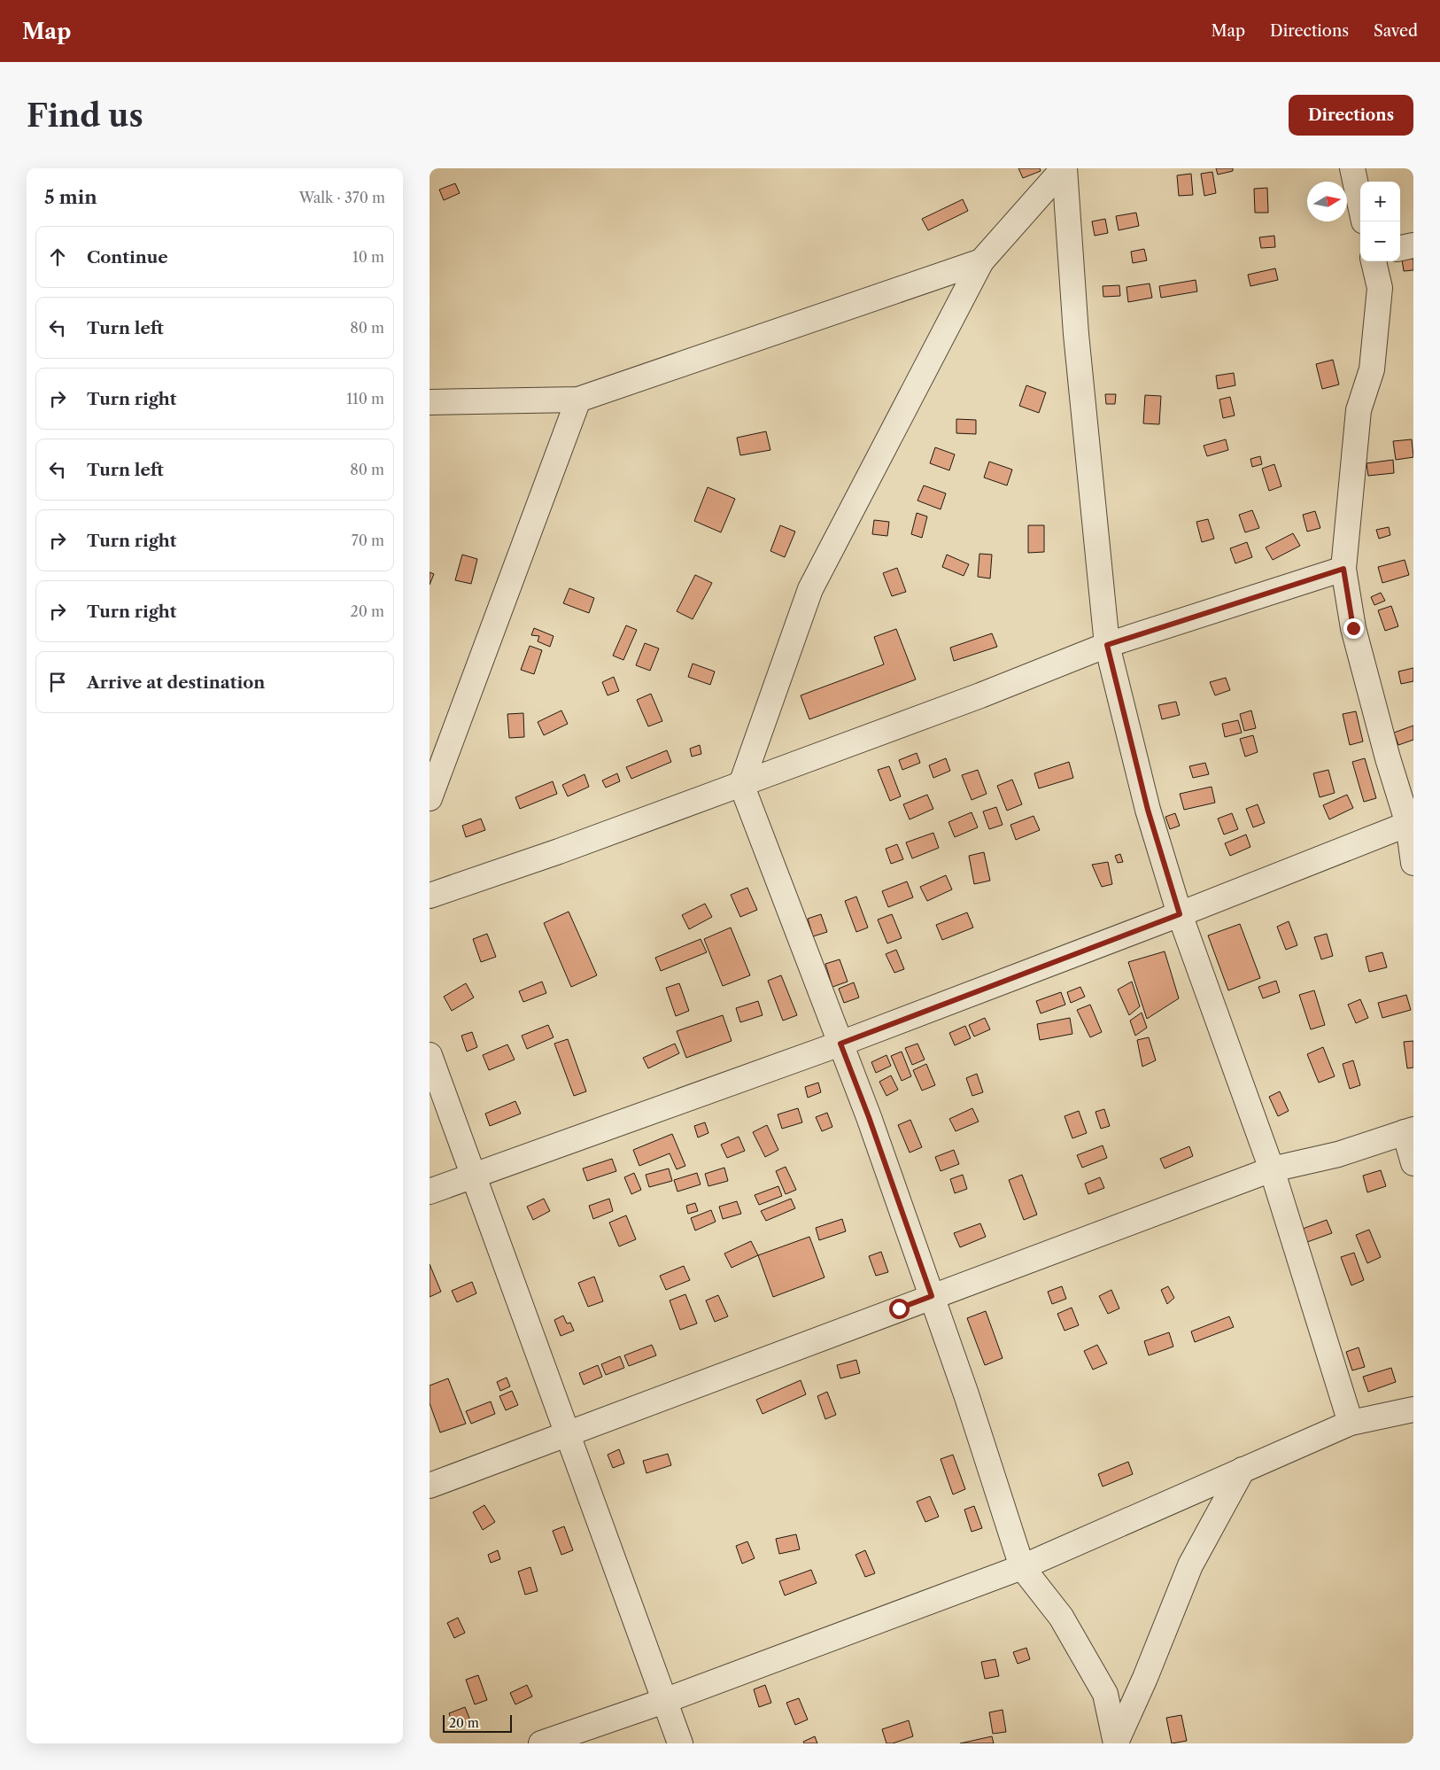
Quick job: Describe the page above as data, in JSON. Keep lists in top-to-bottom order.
{
  "scale_bar": "20 m",
  "north": "right",
  "page": {
    "header": "Map",
    "nav": ["Map", "Directions", "Saved"],
    "buttons": "Directions",
    "title": "Find us",
    "heading": ["5 min", "Walk · 370 m"],
    "map_buttons": ["+", "−"],
    "list": [
      ["Continue", "10 m"],
      ["Turn left", "80 m"],
      ["Turn right", "110 m"],
      ["Turn left", "80 m"],
      ["Turn right", "70 m"],
      ["Turn right", "20 m"],
      "Arrive at destination"
    ],
    "scale": "20 m"
  }
}
